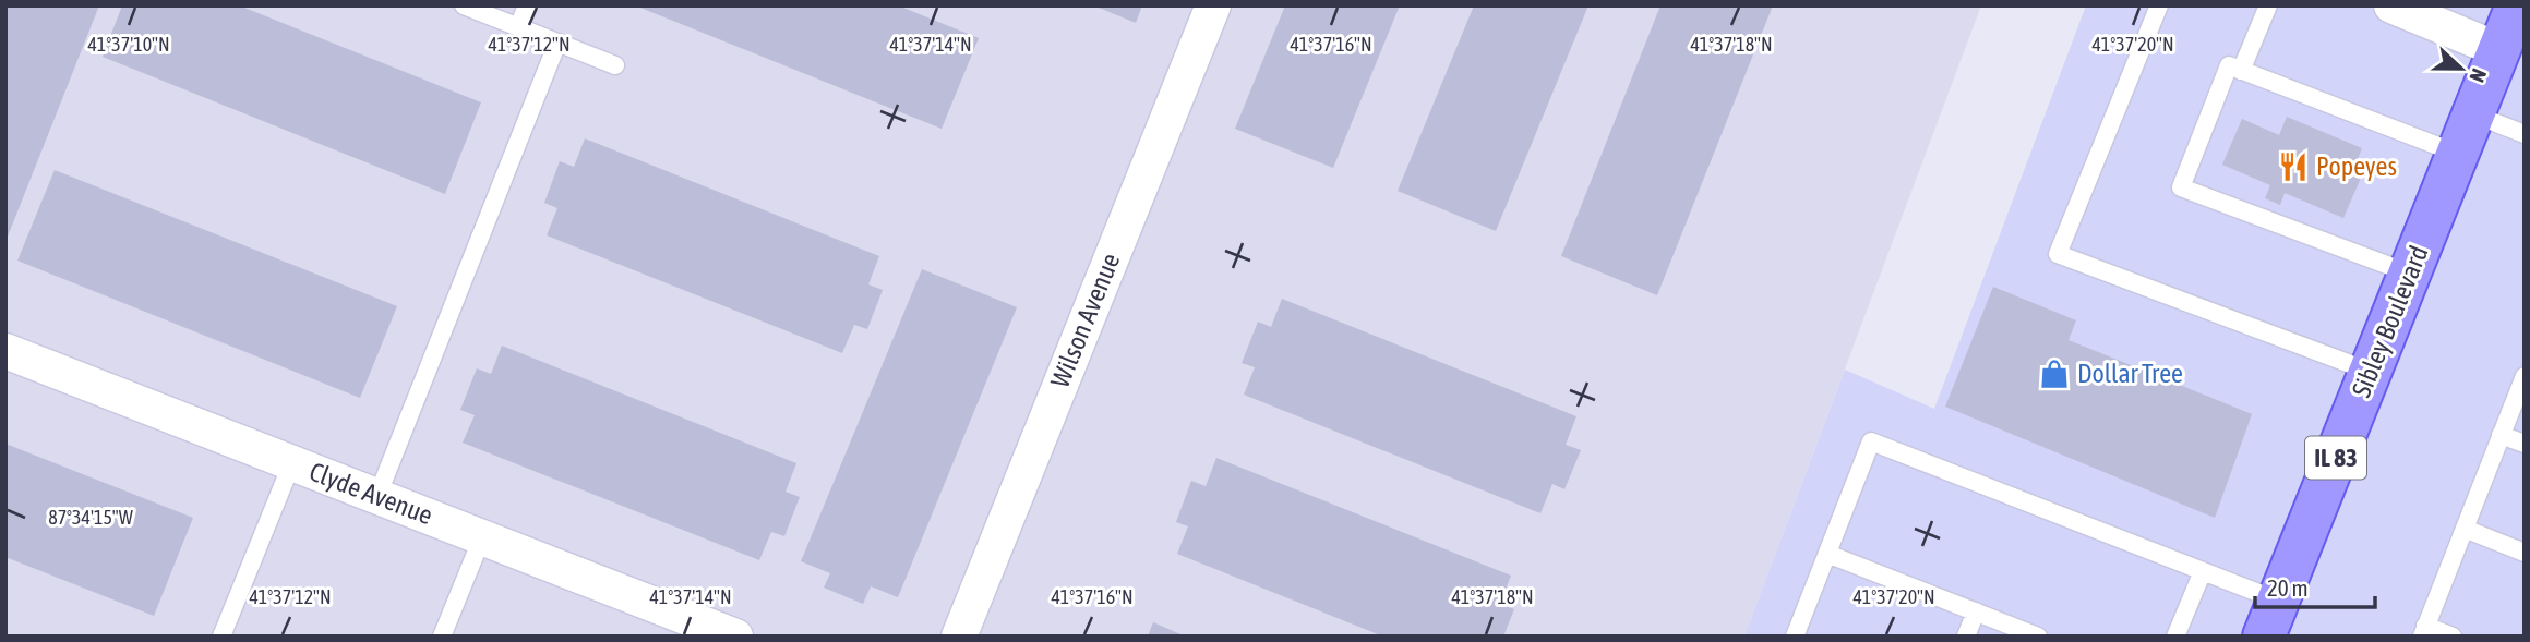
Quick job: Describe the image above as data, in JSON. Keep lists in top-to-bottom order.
{
  "streets": {
    "main road": ["Sibley Boulevard", "IL 83"],
    "street": ["Wilson Avenue", "Clyde Avenue"]
  },
  "places": {
    "restaurant": ["Popeyes"],
    "shop": ["Dollar Tree"]
  },
  "scale_bar": "20 m",
  "north": "right",
  "coordinates": [
    "41°37'12\"N",
    "41°37'14\"N",
    "41°37'16\"N",
    "41°37'18\"N",
    "41°37'20\"N",
    "41°37'10\"N",
    "87°34'15\"W"
  ]
}
